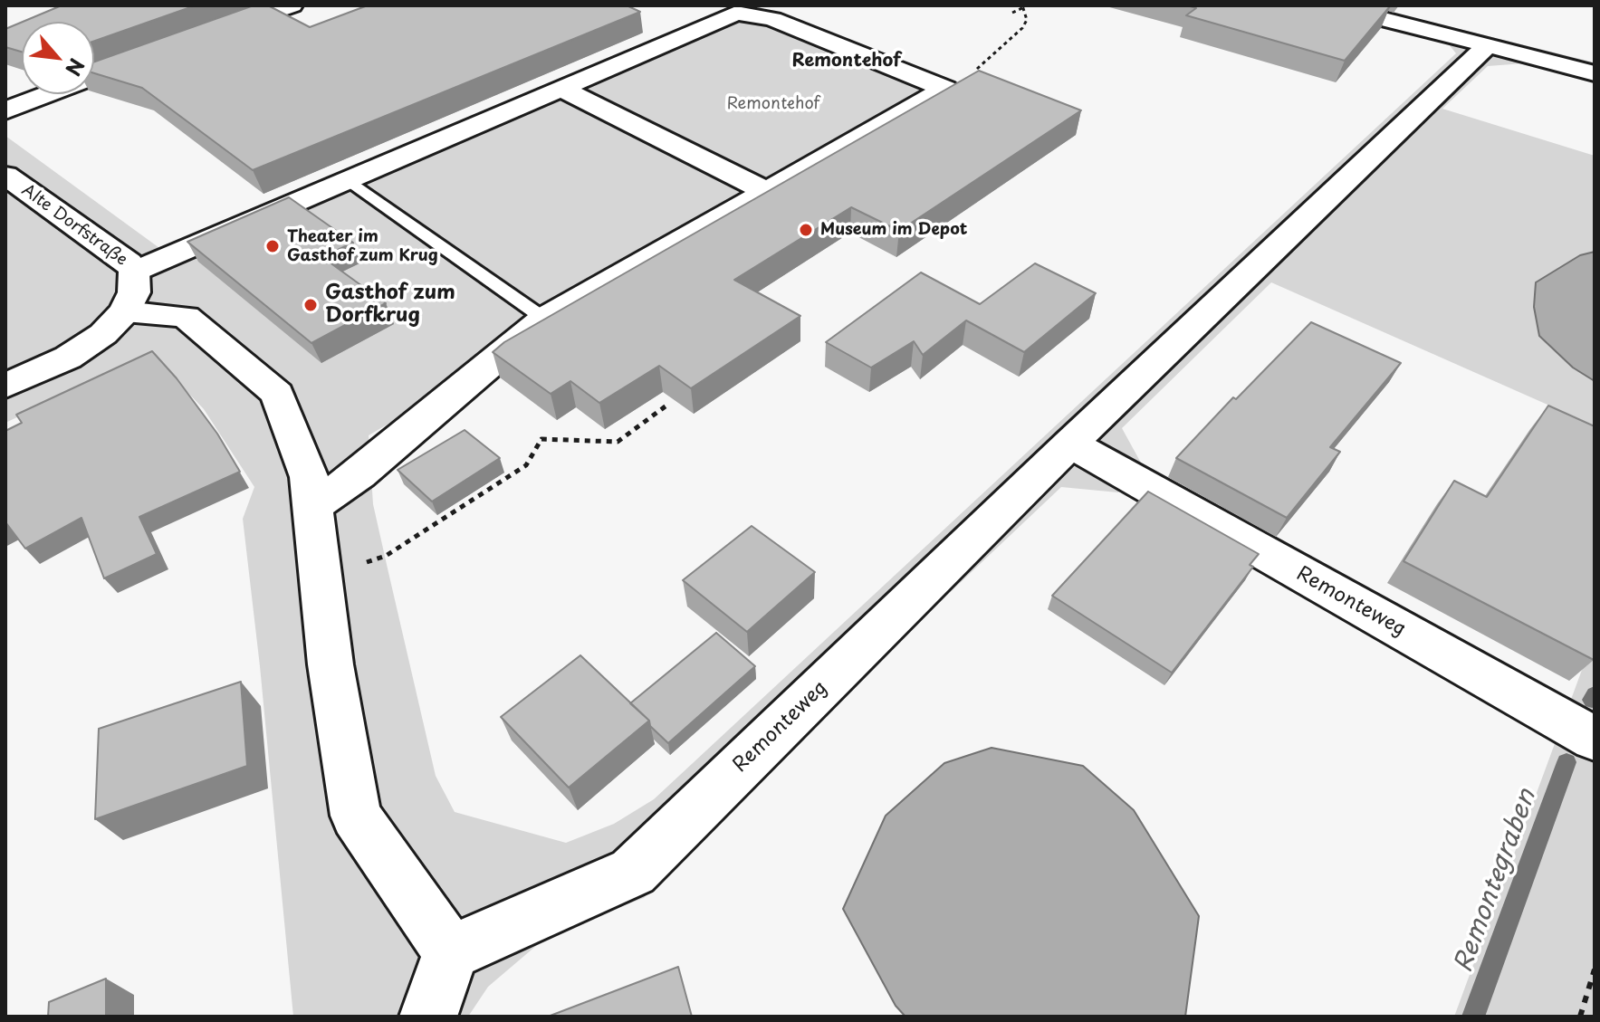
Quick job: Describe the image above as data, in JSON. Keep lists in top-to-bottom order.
{
  "streets": {
    "street": ["Alte Dorfstraße", "Remonteweg"]
  },
  "districts": ["Remontehof"],
  "water": ["Remontegraben"],
  "parks": ["Remontehof"],
  "places": ["Museum im Depot", "Theater im Gasthof zum Krug", "Gasthof zum Dorfkrug"],
  "north": "bottom right"
}
